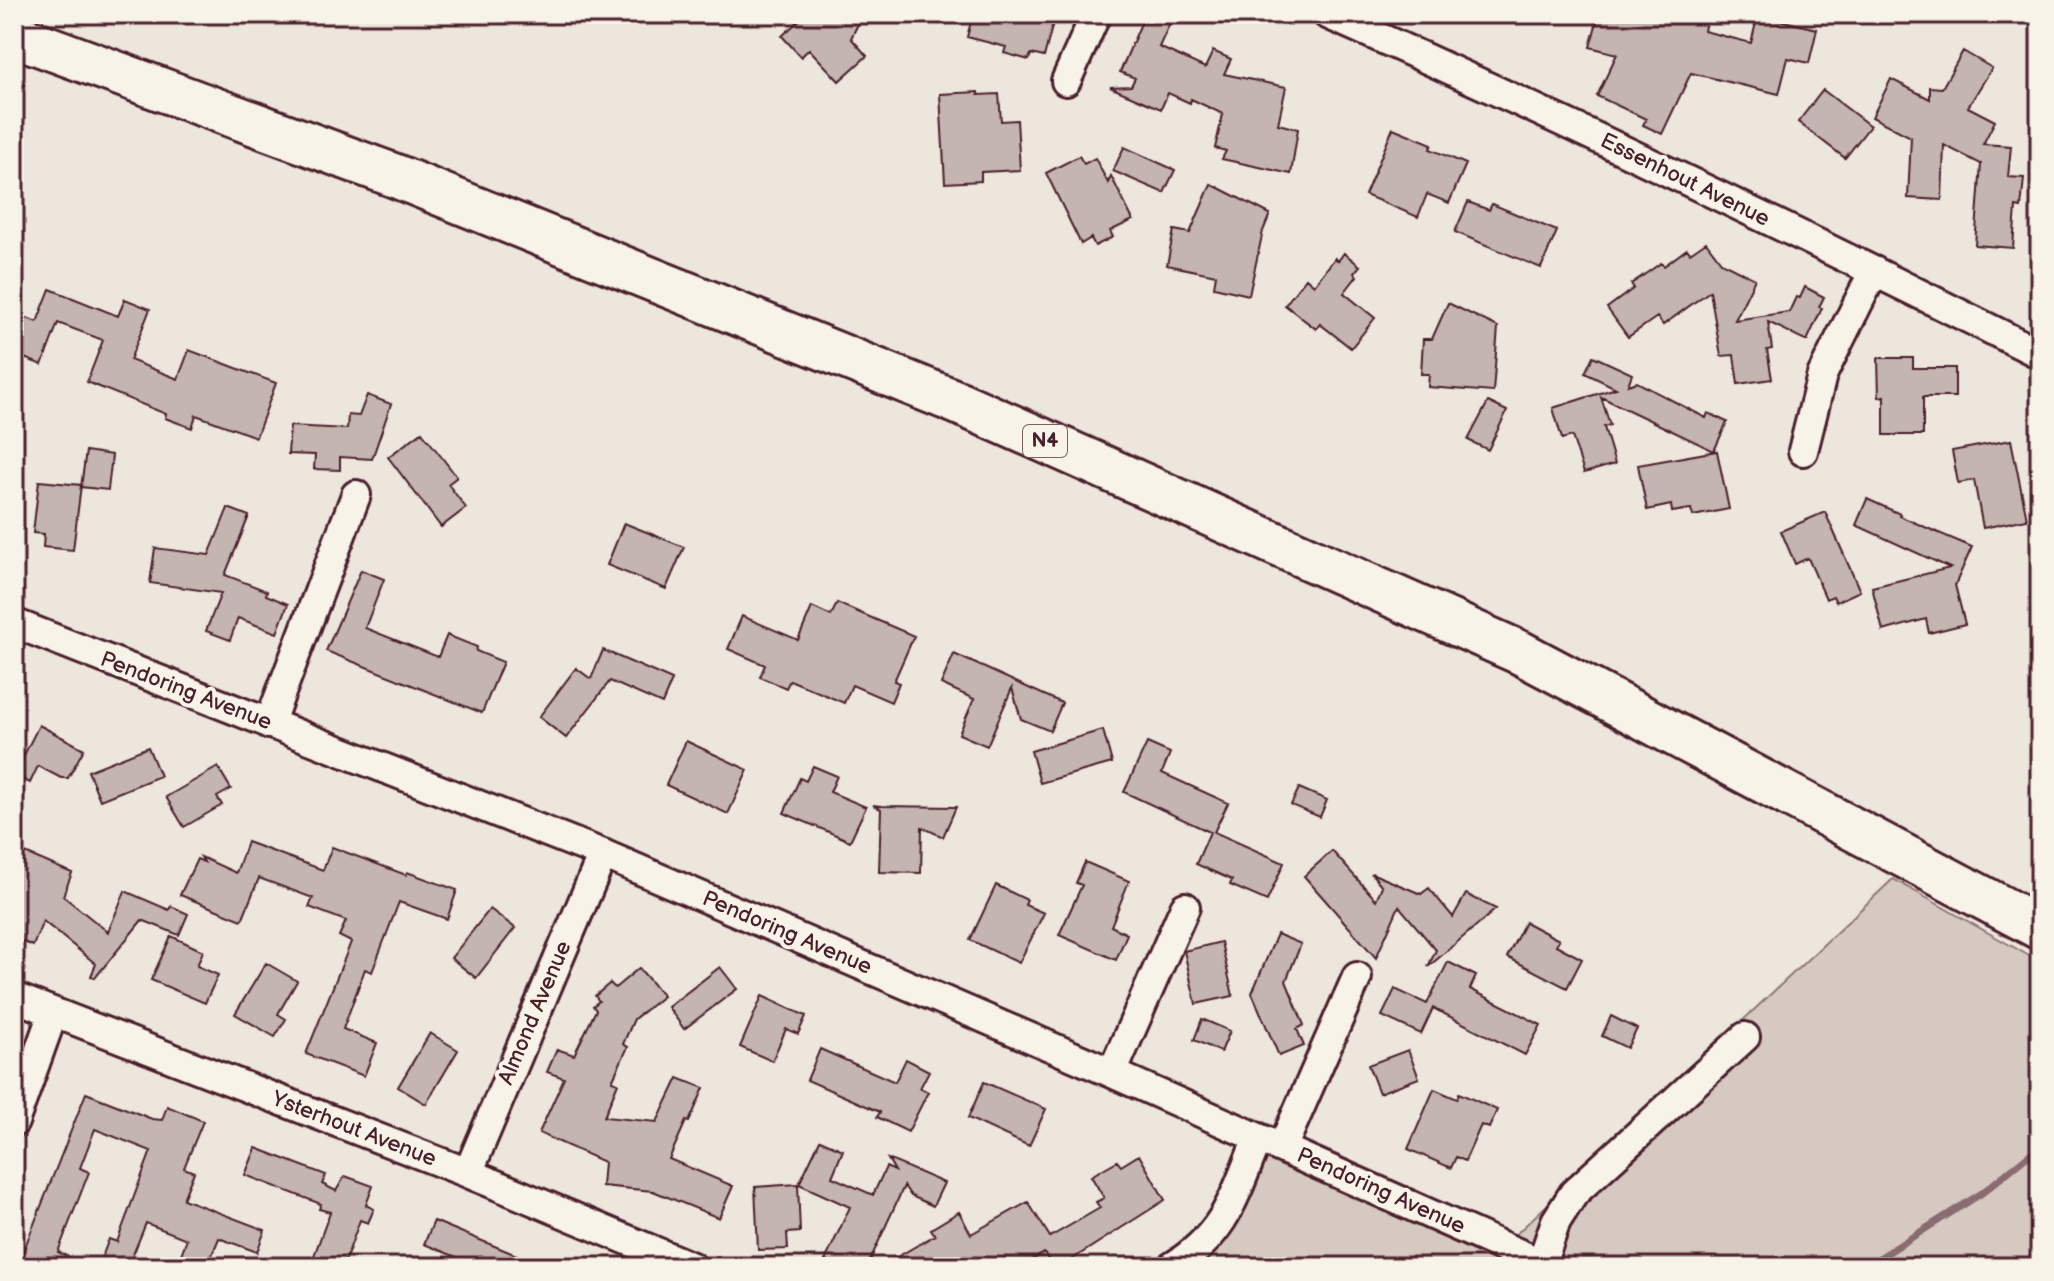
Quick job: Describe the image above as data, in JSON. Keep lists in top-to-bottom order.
{
  "streets": {
    "highway": ["N4"],
    "street": [
      "Essenhout Avenue",
      "Pendoring Avenue",
      "Almond Avenue",
      "Ysterhout Avenue"
    ]
  },
  "crossings": [
    ["Pendoring Avenue", "Almond Avenue"],
    ["Almond Avenue", "Ysterhout Avenue"]
  ]
}
